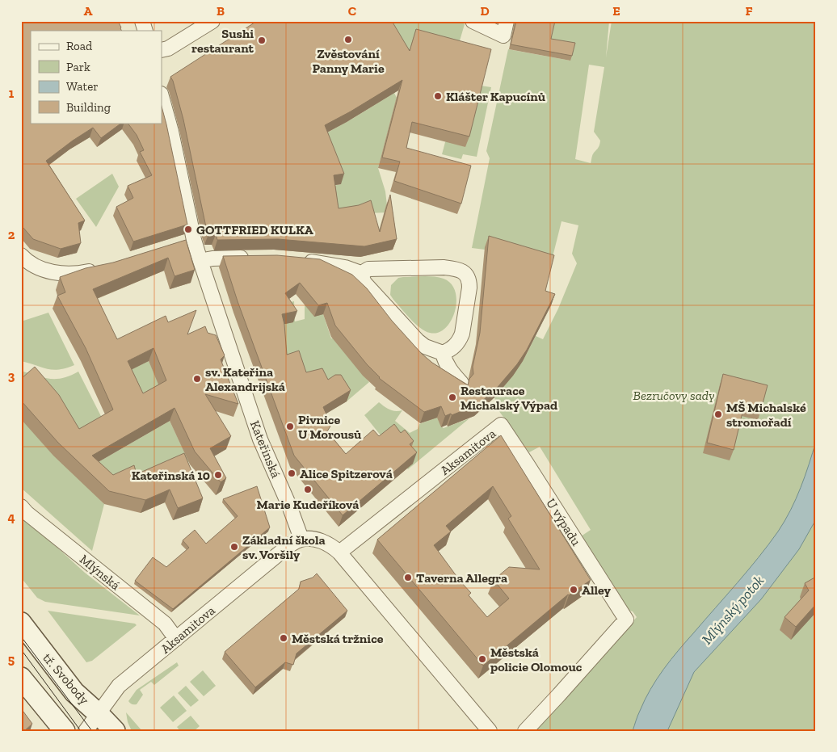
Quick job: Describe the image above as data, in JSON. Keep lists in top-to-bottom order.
{
  "streets": {
    "street": [
      "Kateřinská",
      "Aksamitova",
      "U výpadu",
      "Mlýnská",
      "tř. Svobody"
    ]
  },
  "crossings": [
    ["Kateřinská", "Aksamitova"],
    ["Aksamitova", "U výpadu"],
    ["Aksamitova", "Mlýnská"],
    ["Aksamitova", "tř. Svobody"]
  ],
  "water": ["Mlýnský potok"],
  "parks": ["Bezručovy sady"],
  "places": [
    "Zvěstování Panny Marie",
    "Sushi restaurant",
    "Klášter Kapucínů",
    "GOTTFRIED KULKA",
    "sv. Kateřina Alexandrijská",
    "Restaurace Michalský Výpad",
    "MŠ Michalské stromořadí",
    "Pivnice U Morousů",
    "Alice Spitzerová",
    "Kateřinská 10",
    "Marie Kudeříková",
    "Základní škola sv. Voršily",
    "Taverna Allegra",
    "Alley",
    "Městská tržnice",
    "Městská policie Olomouc"
  ],
  "legend": [
    "Road",
    "Park",
    "Water",
    "Building"
  ],
  "grid": {
    "columns": [
      "A",
      "B",
      "C",
      "D",
      "E",
      "F"
    ],
    "rows": [
      "1",
      "2",
      "3",
      "4",
      "5"
    ]
  }
}
